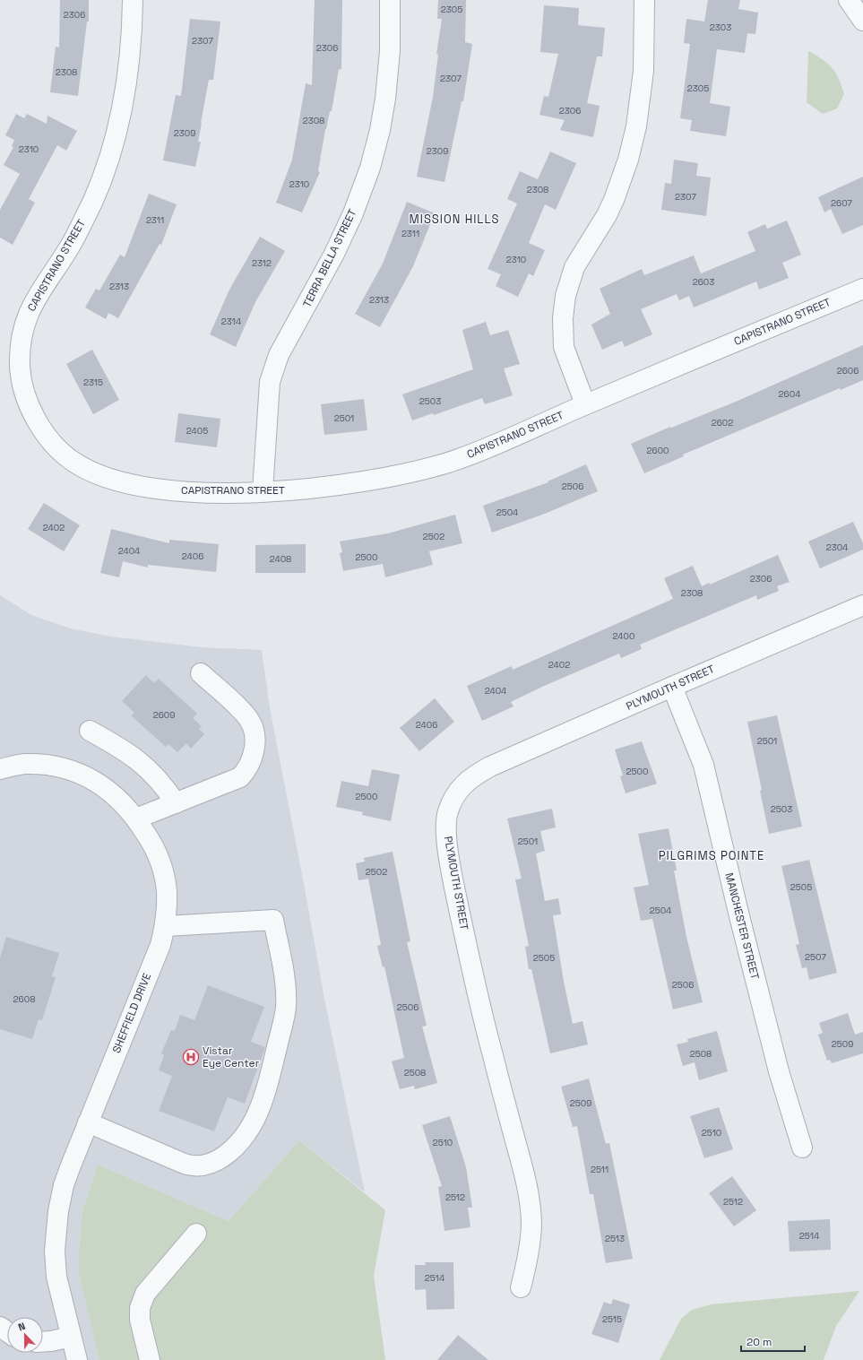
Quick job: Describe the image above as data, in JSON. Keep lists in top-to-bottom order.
{
  "streets": {
    "street": [
      "TERRA BELLA STREET",
      "CAPISTRANO STREET",
      "PLYMOUTH STREET",
      "MANCHESTER STREET",
      "SHEFFIELD DRIVE"
    ]
  },
  "crossings": [
    ["TERRA BELLA STREET", "CAPISTRANO STREET"],
    ["PLYMOUTH STREET", "MANCHESTER STREET"]
  ],
  "districts": ["MISSION HILLS", "PILGRIMS POINTE"],
  "places": {
    "hospital": ["Vistar Eye Center"]
  },
  "house_numbers": [
    "2305",
    "2306",
    "2303",
    "2307",
    "2306",
    "2308",
    "2307",
    "2305",
    "2306",
    "2308",
    "2309",
    "2310",
    "2309",
    "2310",
    "2308",
    "2307",
    "2607",
    "2311",
    "2311",
    "2310",
    "2312",
    "2603",
    "2313",
    "2313",
    "2314",
    "2606",
    "2315",
    "2604",
    "2503",
    "2501",
    "2602",
    "2405",
    "2600",
    "2506",
    "2504",
    "2402",
    "2502",
    "2304",
    "2404",
    "2406",
    "2500",
    "2408",
    "2306",
    "2308",
    "2400",
    "2402",
    "2404",
    "2609",
    "2406",
    "2501",
    "2500",
    "2500",
    "2503",
    "2501",
    "2502",
    "2505",
    "2504",
    "2507",
    "2505",
    "2506",
    "2608",
    "2506",
    "2509",
    "2508",
    "2508",
    "2509",
    "2510",
    "2510",
    "2511",
    "2512",
    "2512",
    "2514",
    "2513",
    "2514",
    "2515"
  ],
  "scale_bar": "20 m",
  "north": "top"
}
